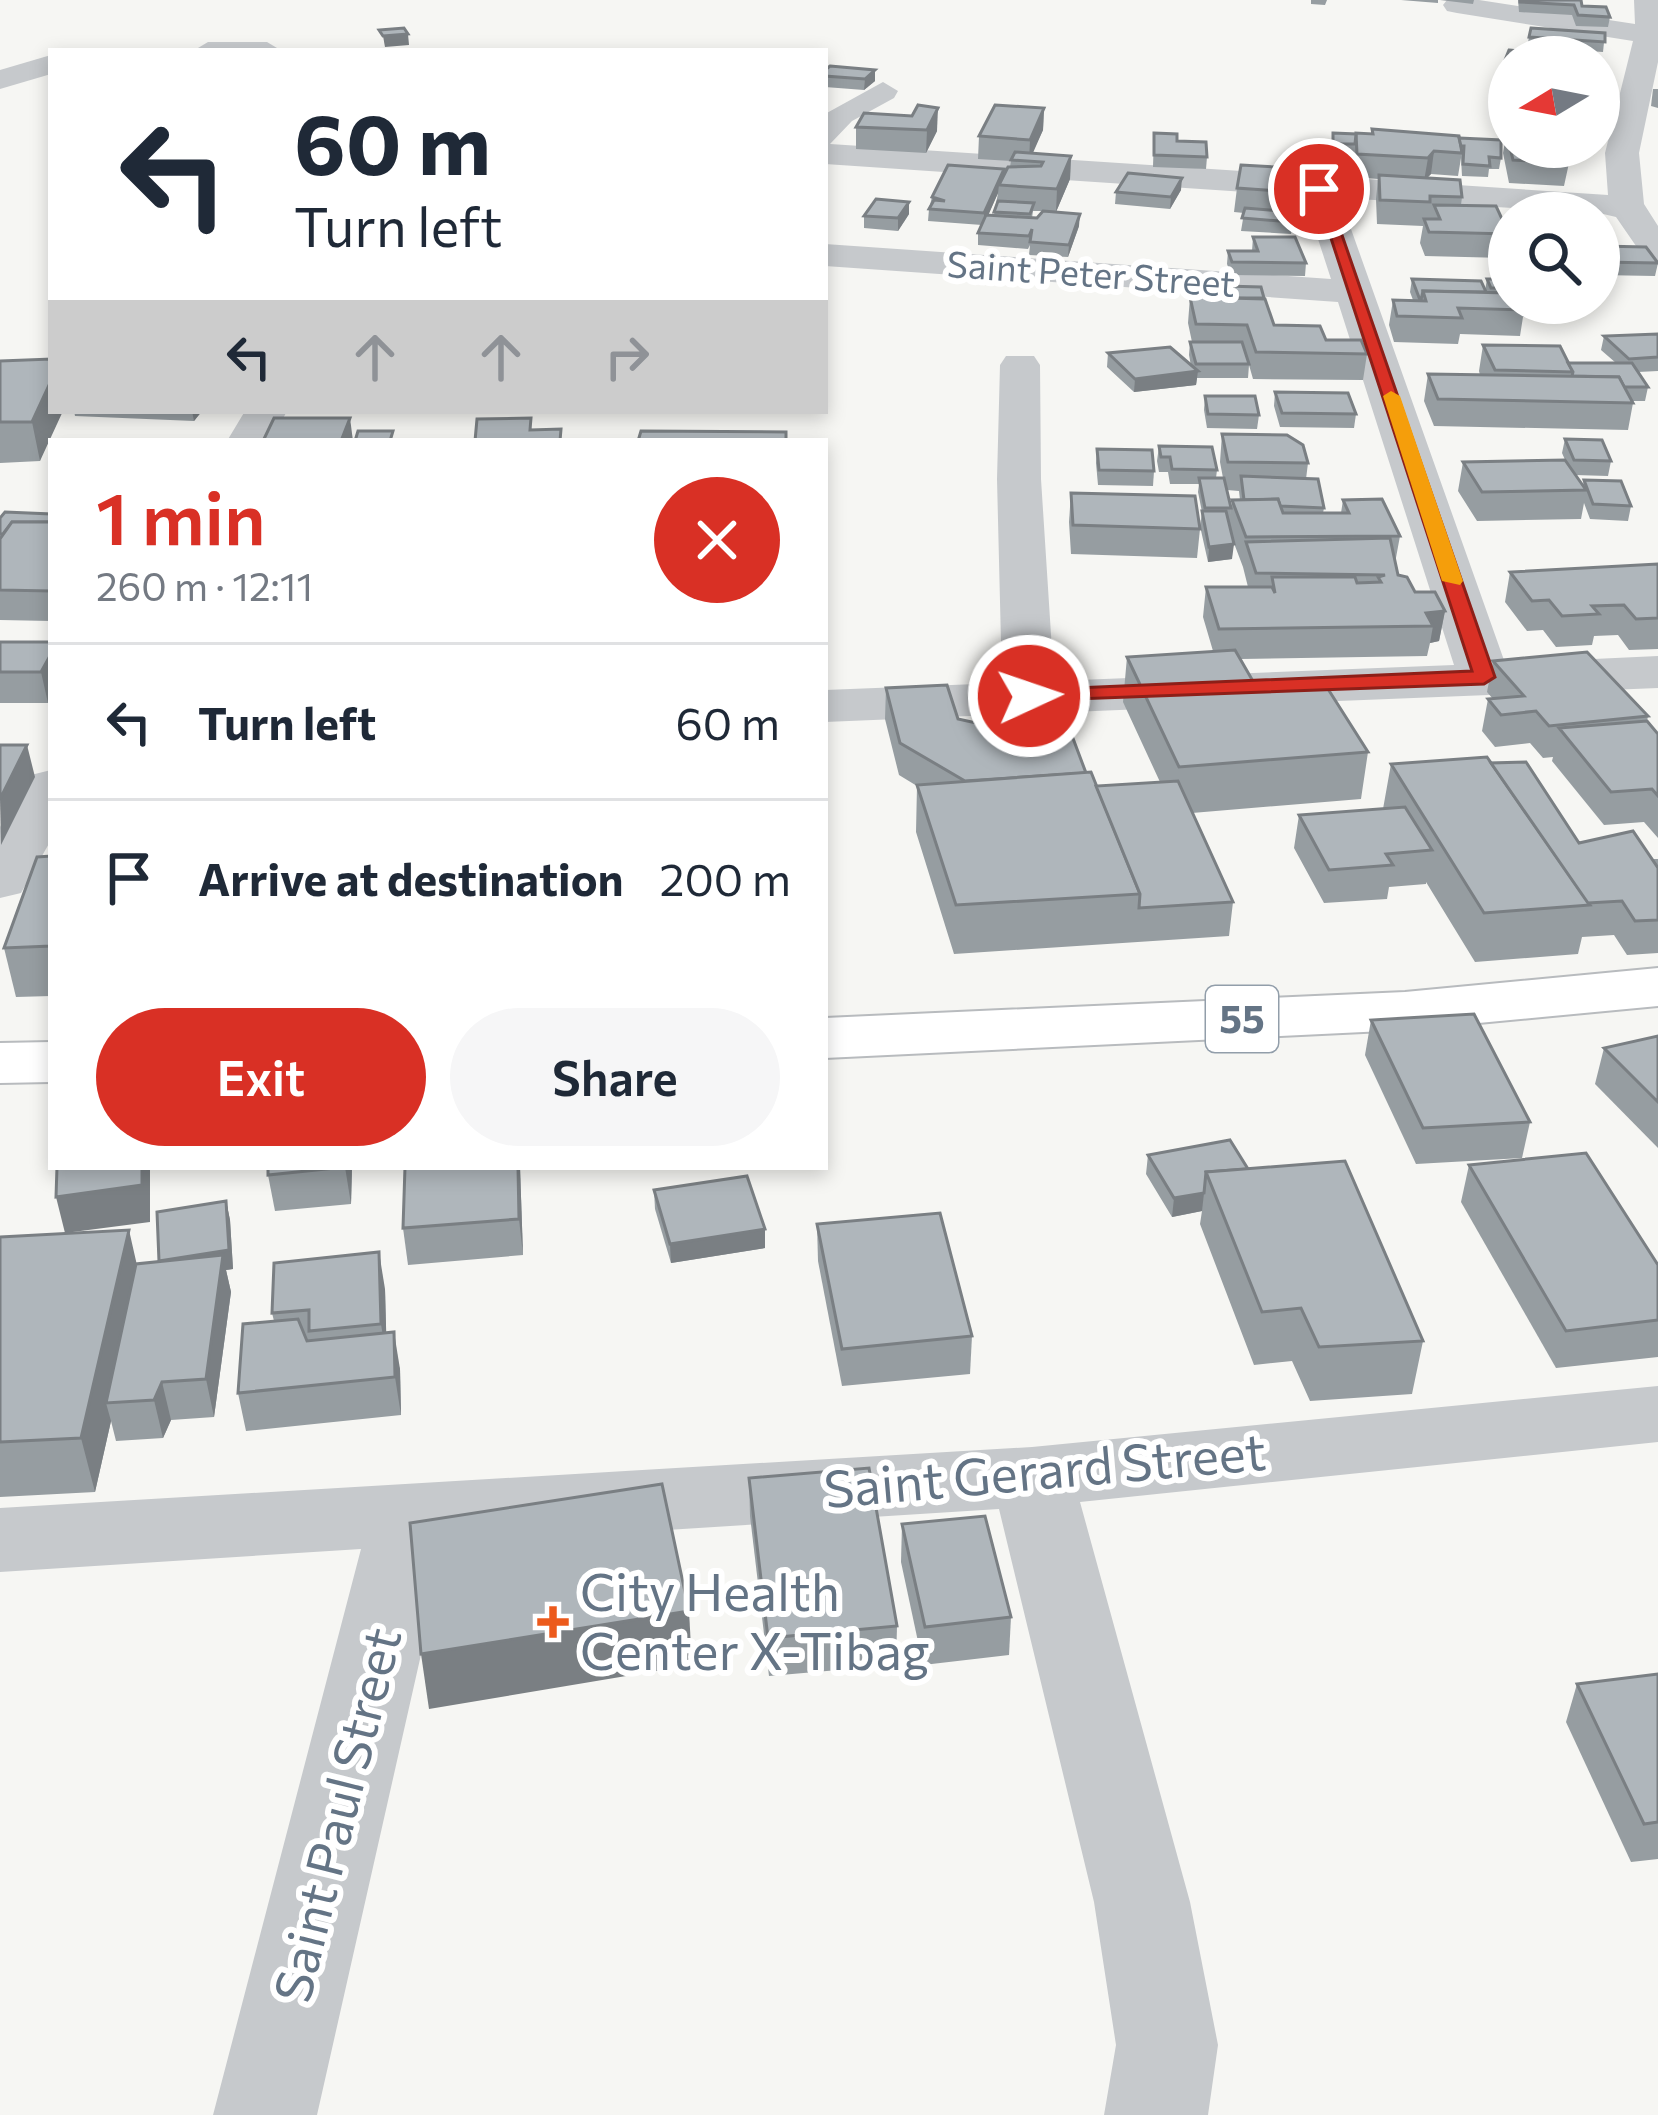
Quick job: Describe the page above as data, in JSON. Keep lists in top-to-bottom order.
{
  "streets": {
    "highway": ["55"],
    "street": ["Saint Peter Street", "Saint Gerard Street", "Saint Paul Street"]
  },
  "crossings": [
    ["Saint Gerard Street", "Saint Paul Street"]
  ],
  "places": {
    "health": ["City Health Center X-Tibag"]
  },
  "north": "left",
  "page": {
    "turn": ["60 m", "Turn left"],
    "heading": ["1 min", "260 m · 12:11"],
    "list": [
      {
        "name": "Turn left",
        "value": "60 m"
      },
      {
        "name": "Arrive at destination",
        "value": "200 m"
      }
    ],
    "buttons": ["Exit", "Share"]
  }
}
